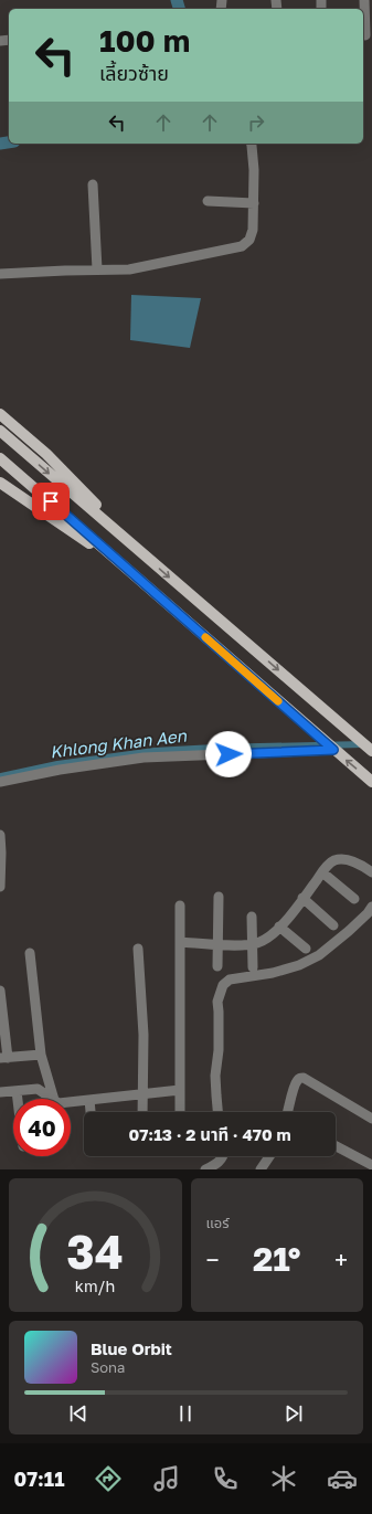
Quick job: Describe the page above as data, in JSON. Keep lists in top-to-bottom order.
{
  "water": ["Khlong Khan Aen"],
  "page": {
    "turn": ["100 m", "เลี้ยวซ้าย"],
    "limit": "40",
    "trip": "07:13 · 2 นาที · 470 m",
    "tile": "แอร์",
    "heat": ["−", "21°", "+"],
    "song": ["Blue Orbit", "Sona"],
    "tabs": "07:11",
    "gauge": ["34", "km/h"]
  }
}
